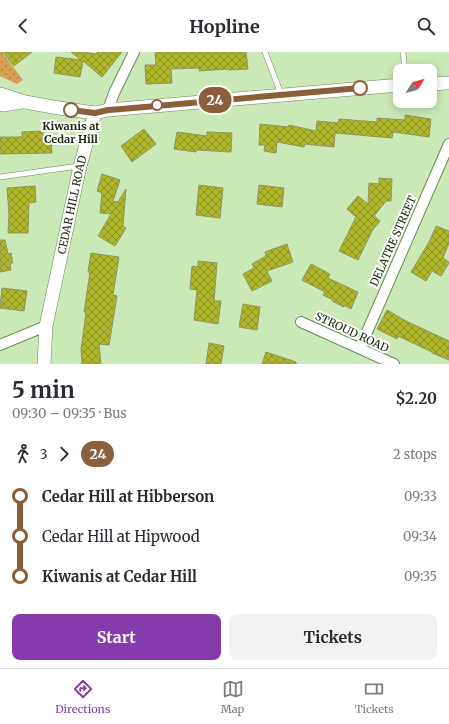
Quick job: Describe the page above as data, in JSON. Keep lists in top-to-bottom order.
{
  "streets": {
    "street": ["CEDAR HILL ROAD", "DELATRE STREET", "STROUD ROAD"]
  },
  "crossings": [
    ["DELATRE STREET", "STROUD ROAD"]
  ],
  "places": ["Kiwanis at Cedar Hill"],
  "lines": ["bus line 24"],
  "north": "top right",
  "page": {
    "header": "Hopline",
    "on_map": "24",
    "heading": ["5 min", "09:30 – 09:35 · Bus", "$2.20"],
    "legs": ["3", "24", "2 stops"],
    "list": [
      {
        "name": "Cedar Hill at Hibberson",
        "value": "09:33"
      },
      {
        "name": "Cedar Hill at Hipwood",
        "value": "09:34"
      },
      {
        "name": "Kiwanis at Cedar Hill",
        "value": "09:35"
      }
    ],
    "buttons": ["Start", "Tickets"],
    "tabs": ["Directions", "Map", "Tickets"]
  }
}
